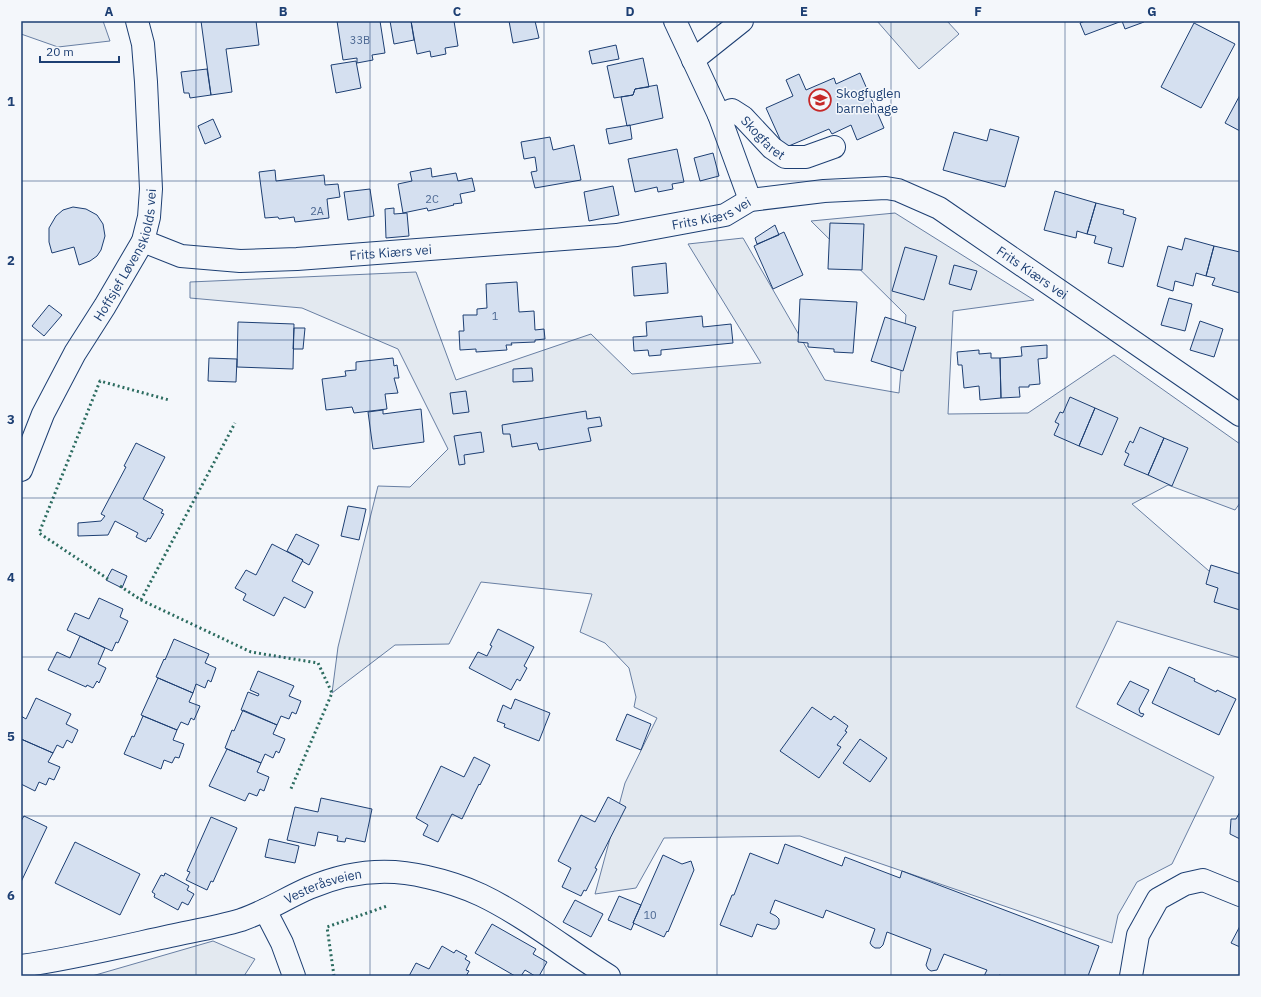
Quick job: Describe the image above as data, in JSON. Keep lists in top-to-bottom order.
{
  "streets": {
    "street": [
      "Skogfaret",
      "Frits Kiærs vei",
      "Hoffsjef Løvenskiolds vei",
      "Vesteråsveien"
    ]
  },
  "crossings": [
    ["Skogfaret", "Frits Kiærs vei"],
    ["Frits Kiærs vei", "Hoffsjef Løvenskiolds vei"]
  ],
  "places": {
    "school or university": ["Skogfuglen barnehage"]
  },
  "house_numbers": [
    "33B",
    "2C",
    "2A",
    "1",
    "10"
  ],
  "scale_bar": "20 m",
  "grid": {
    "columns": [
      "A",
      "B",
      "C",
      "D",
      "E",
      "F",
      "G"
    ],
    "rows": [
      "1",
      "2",
      "3",
      "4",
      "5",
      "6"
    ]
  }
}
